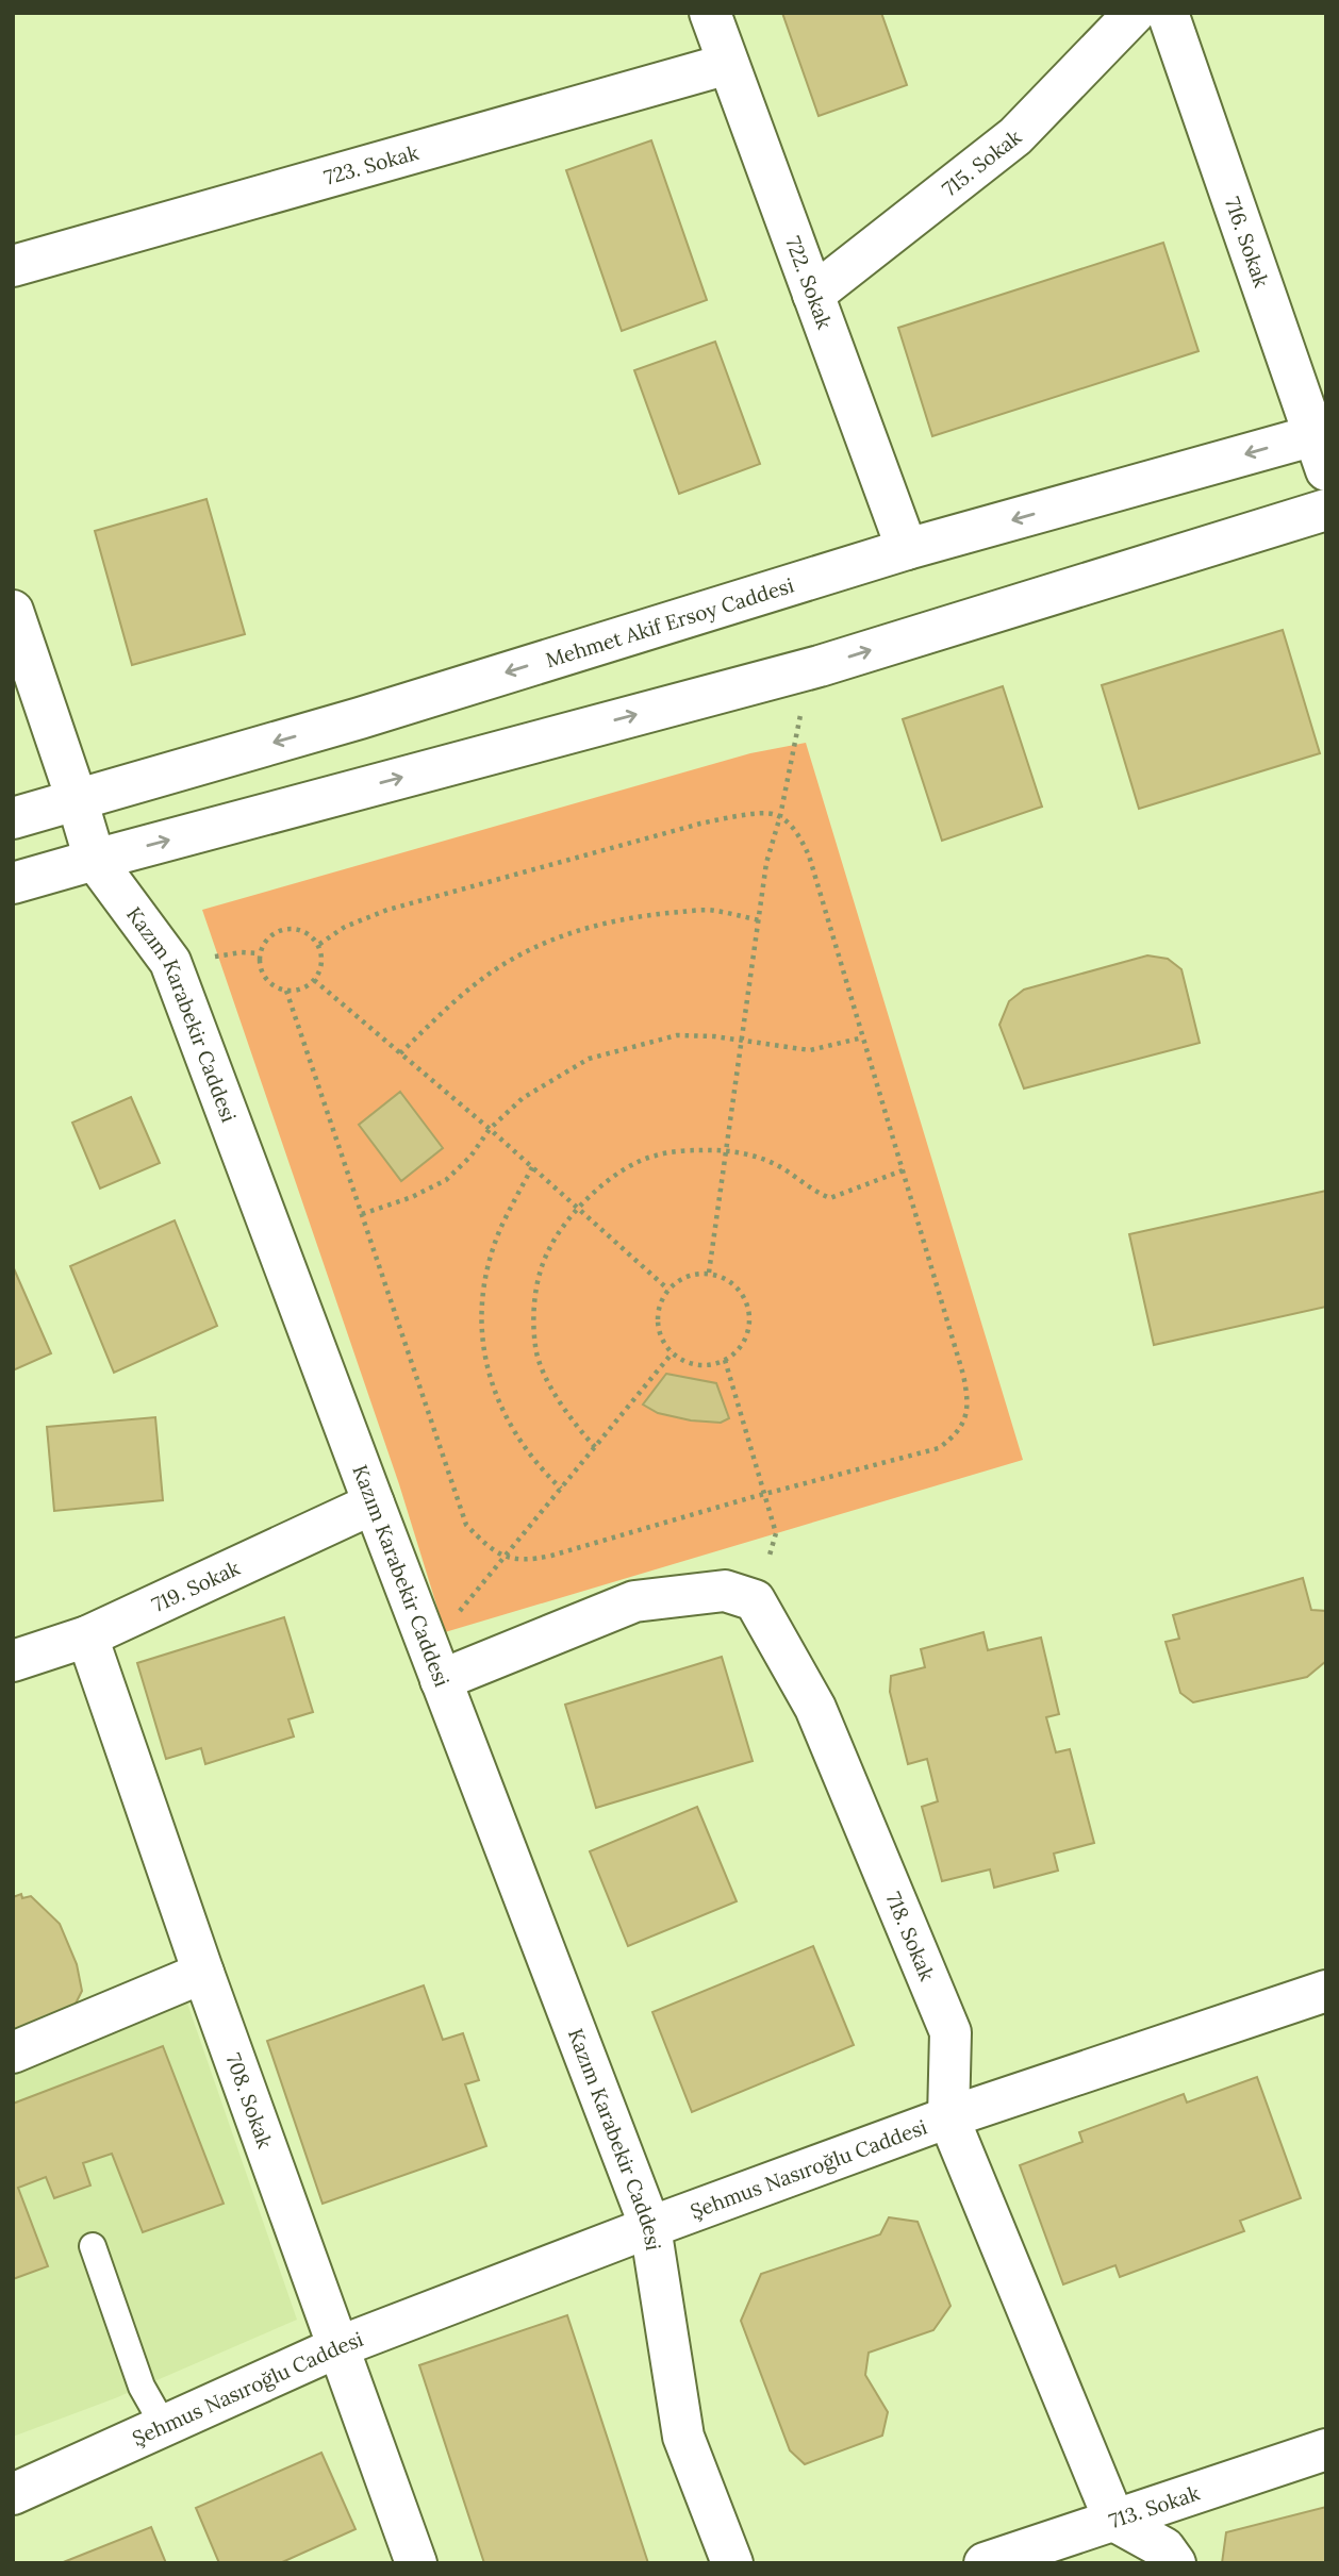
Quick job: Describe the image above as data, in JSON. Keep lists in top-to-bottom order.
{
  "streets": {
    "street": [
      "715. Sokak",
      "723. Sokak",
      "716. Sokak",
      "722. Sokak",
      "Mehmet Akif Ersoy Caddesi",
      "Kazım Karabekir Caddesi",
      "719. Sokak",
      "718. Sokak",
      "708. Sokak",
      "Şehmus Nasıroğlu Caddesi",
      "713. Sokak"
    ]
  },
  "crossings": [
    ["715. Sokak", "722. Sokak"],
    ["723. Sokak", "722. Sokak"],
    ["716. Sokak", "Mehmet Akif Ersoy Caddesi"],
    ["722. Sokak", "Mehmet Akif Ersoy Caddesi"],
    ["Mehmet Akif Ersoy Caddesi", "Kazım Karabekir Caddesi"],
    ["Kazım Karabekir Caddesi", "719. Sokak"],
    ["Kazım Karabekir Caddesi", "Şehmus Nasıroğlu Caddesi"],
    ["719. Sokak", "708. Sokak"],
    ["718. Sokak", "Şehmus Nasıroğlu Caddesi"],
    ["718. Sokak", "713. Sokak"],
    ["708. Sokak", "Şehmus Nasıroğlu Caddesi"]
  ]
}
